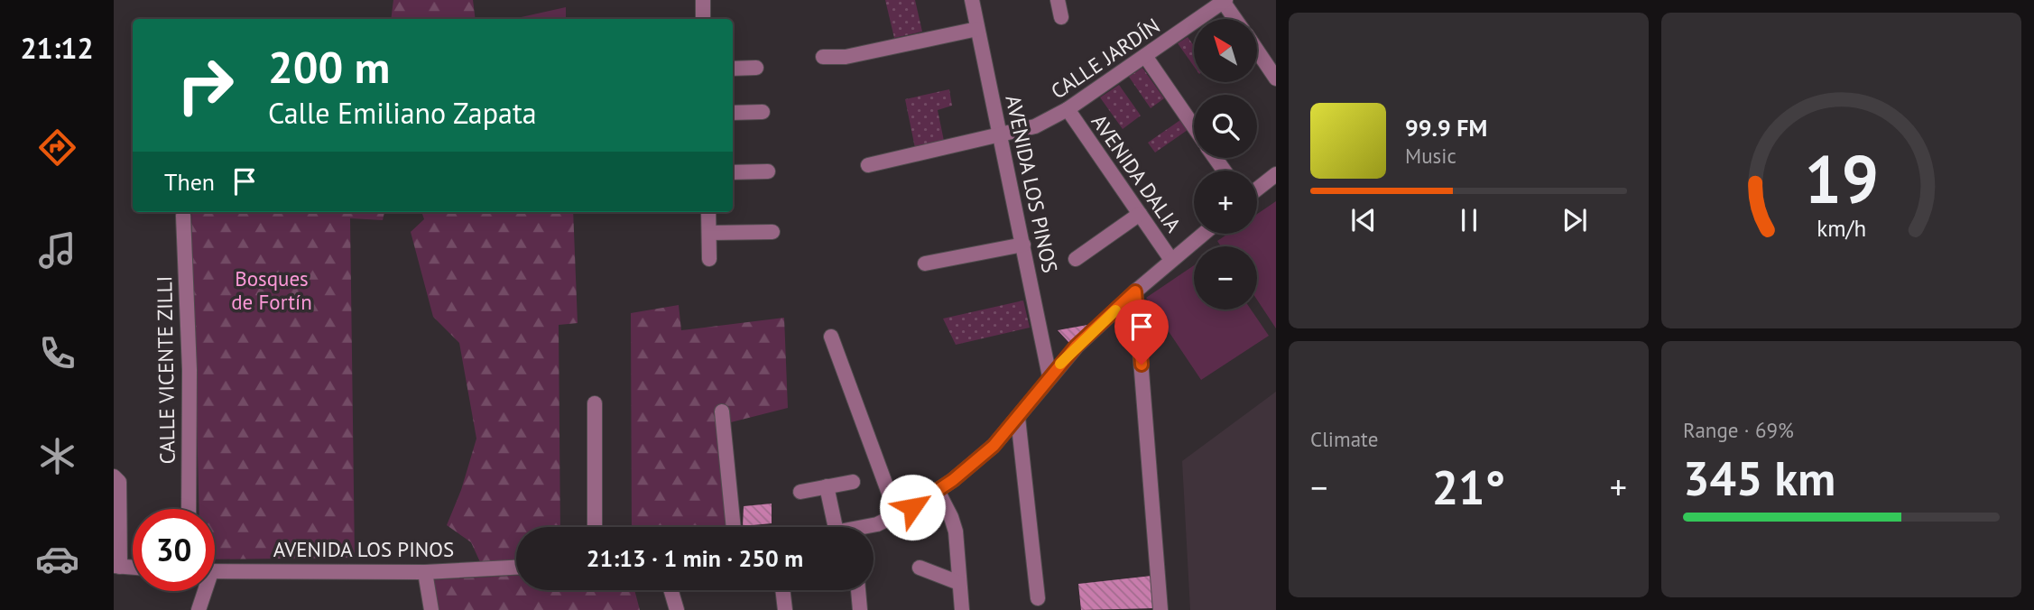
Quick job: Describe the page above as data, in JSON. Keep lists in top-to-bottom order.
{
  "streets": {
    "street": [
      "CALLE JARDÍN",
      "AVENIDA DALIA",
      "AVENIDA LOS PINOS",
      "CALLE VICENTE ZILLI"
    ]
  },
  "crossings": [
    ["CALLE JARDÍN", "AVENIDA DALIA"],
    ["CALLE JARDÍN", "AVENIDA LOS PINOS"]
  ],
  "parks": ["Bosques de Fortín"],
  "north": "top left",
  "page": {
    "tabs": "21:12",
    "map_buttons": ["+", "−"],
    "turn": ["200 m", "Calle Emiliano Zapata"],
    "song": ["99.9 FM", "Music"],
    "then": "Then",
    "tile": [
      "Climate",
      ["Range · 69%", "345 km"]
    ],
    "heat": ["−", "21°", "+"],
    "limit": "30",
    "trip": "21:13 · 1 min · 250 m",
    "gauge": ["19", "km/h"]
  }
}
